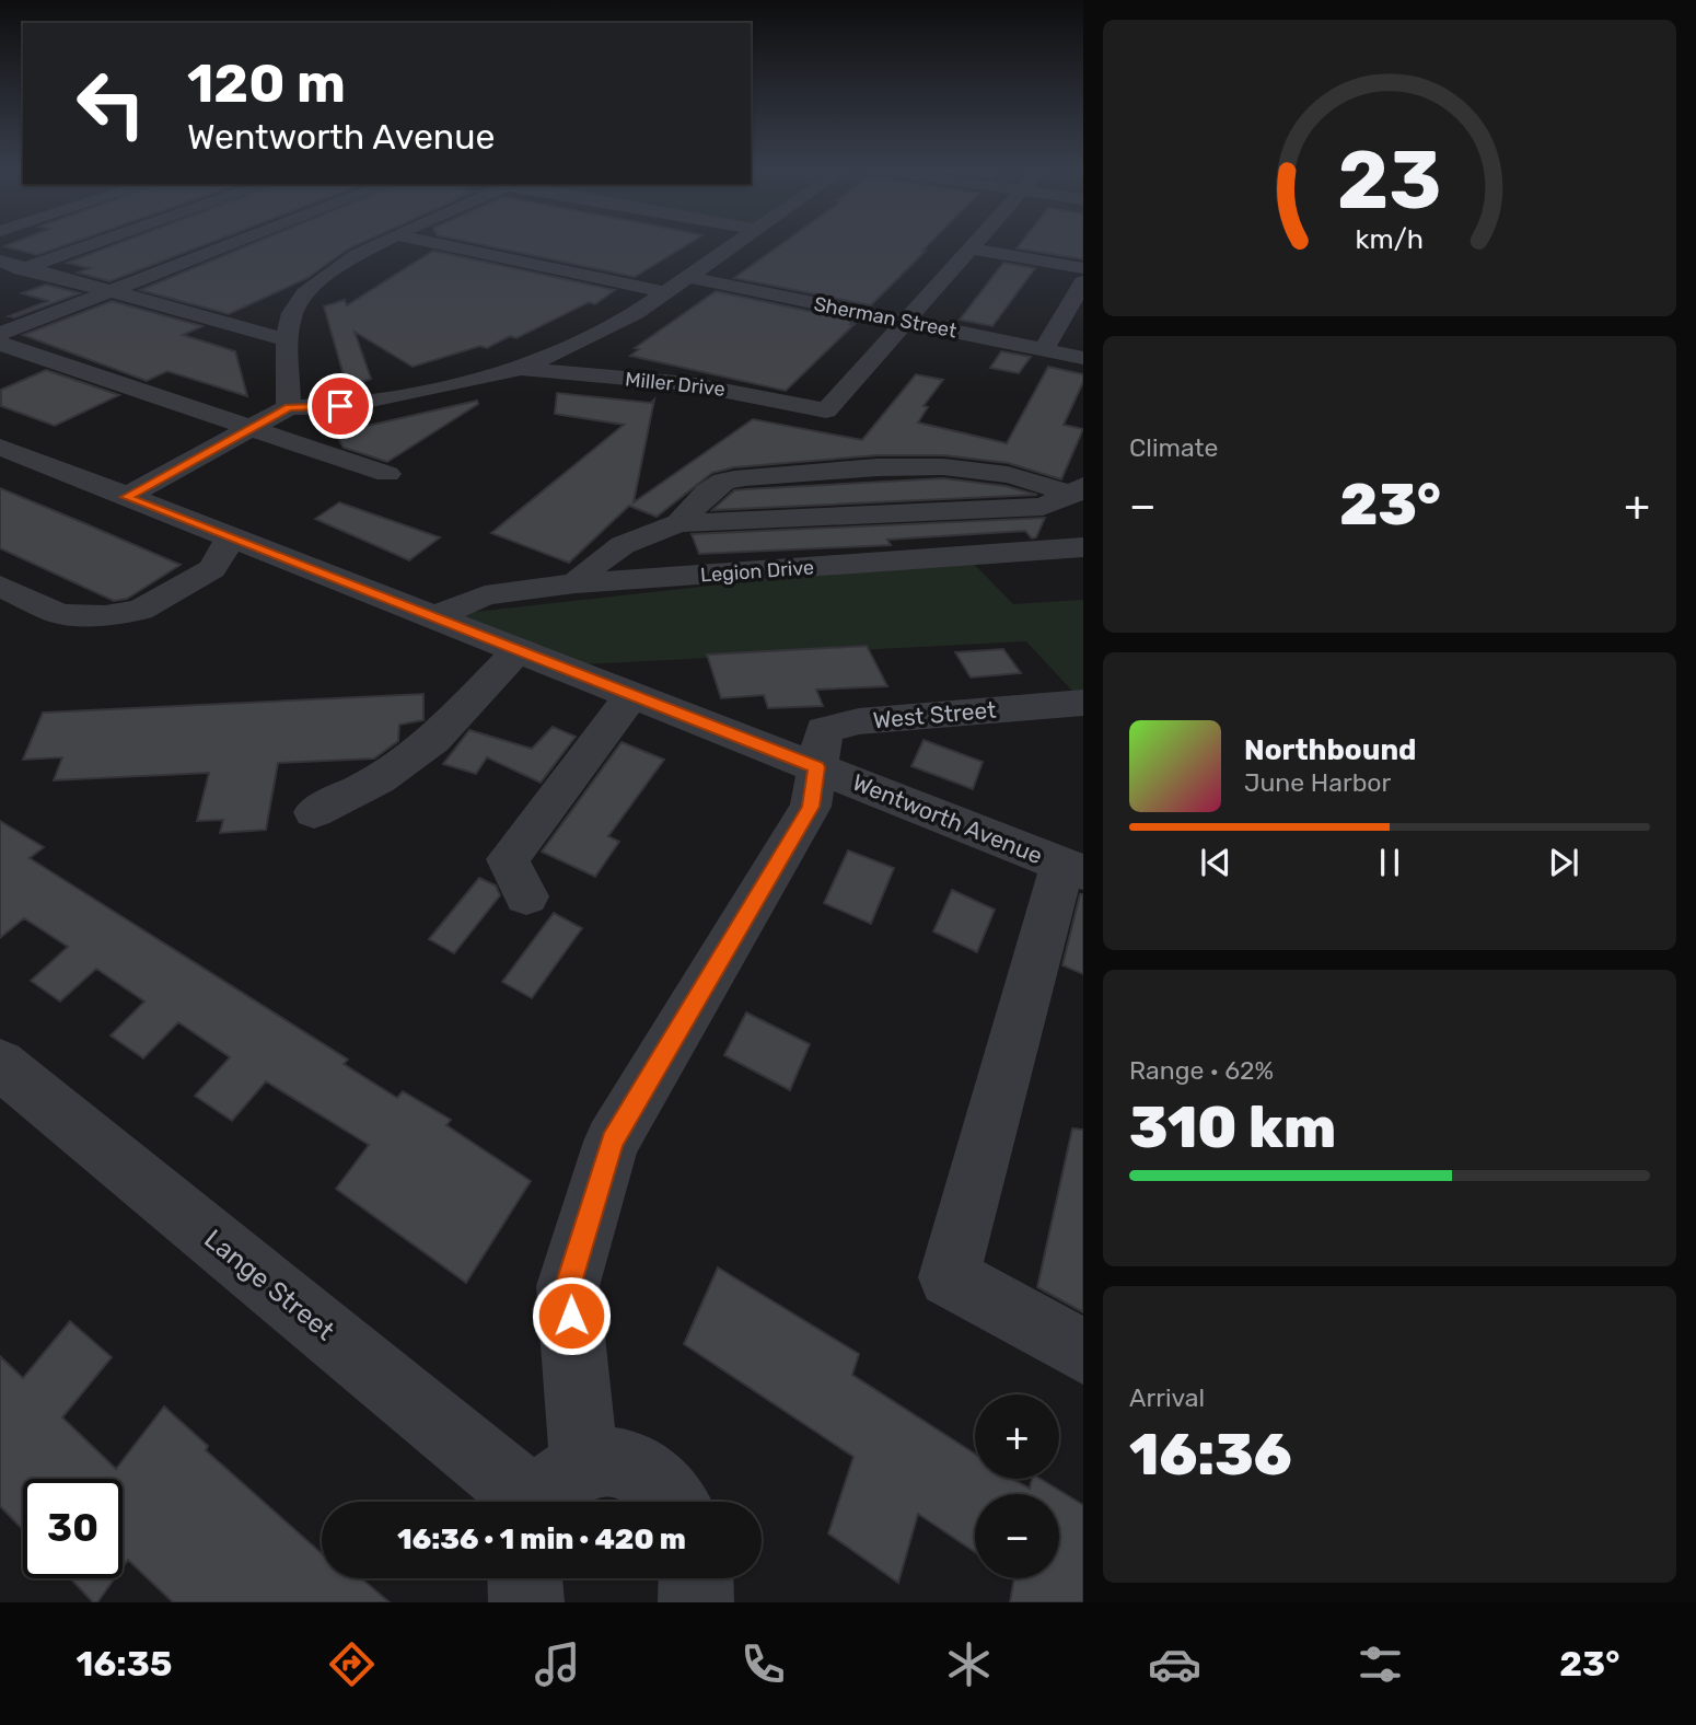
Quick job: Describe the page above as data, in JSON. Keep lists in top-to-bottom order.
{
  "streets": {
    "street": [
      "Sherman Street",
      "Miller Drive",
      "Legion Drive",
      "West Street",
      "Wentworth Avenue",
      "Lange Street"
    ]
  },
  "crossings": [
    ["Sherman Street", "Miller Drive"],
    ["Legion Drive", "Wentworth Avenue"],
    ["West Street", "Wentworth Avenue"]
  ],
  "page": {
    "turn": ["120 m", "Wentworth Avenue"],
    "tile": [
      "Climate",
      ["Range · 62%", "310 km"],
      ["Arrival", "16:36"]
    ],
    "heat": ["−", "23°", "+"],
    "song": ["Northbound", "June Harbor"],
    "map_buttons": ["+", "−"],
    "limit": "30",
    "trip": "16:36 · 1 min · 420 m",
    "tabs": ["16:35", "23°"],
    "gauge": ["23", "km/h"]
  }
}
